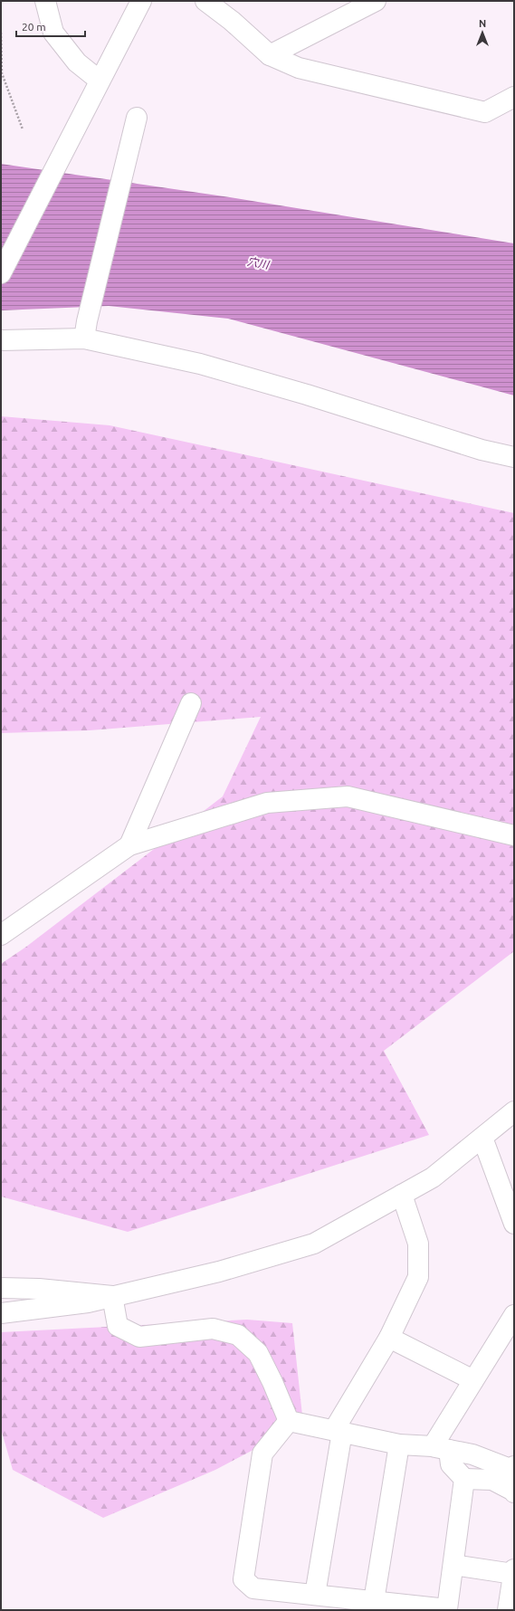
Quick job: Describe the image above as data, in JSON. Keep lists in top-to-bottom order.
{
  "water": ["穴川"],
  "scale_bar": "20 m",
  "north": "top"
}
